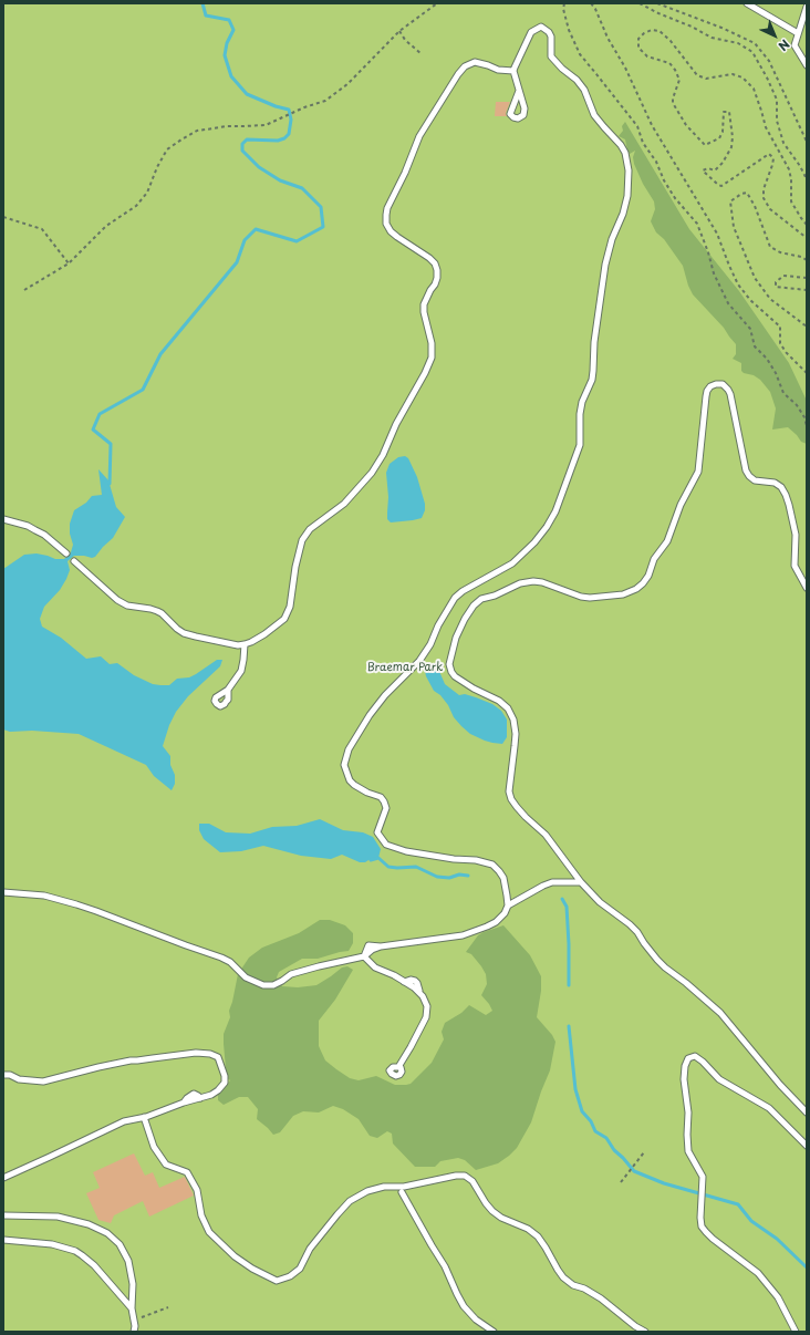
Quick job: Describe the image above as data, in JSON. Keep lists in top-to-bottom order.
{
  "parks": ["Braemar Park"],
  "north": "bottom right"
}
